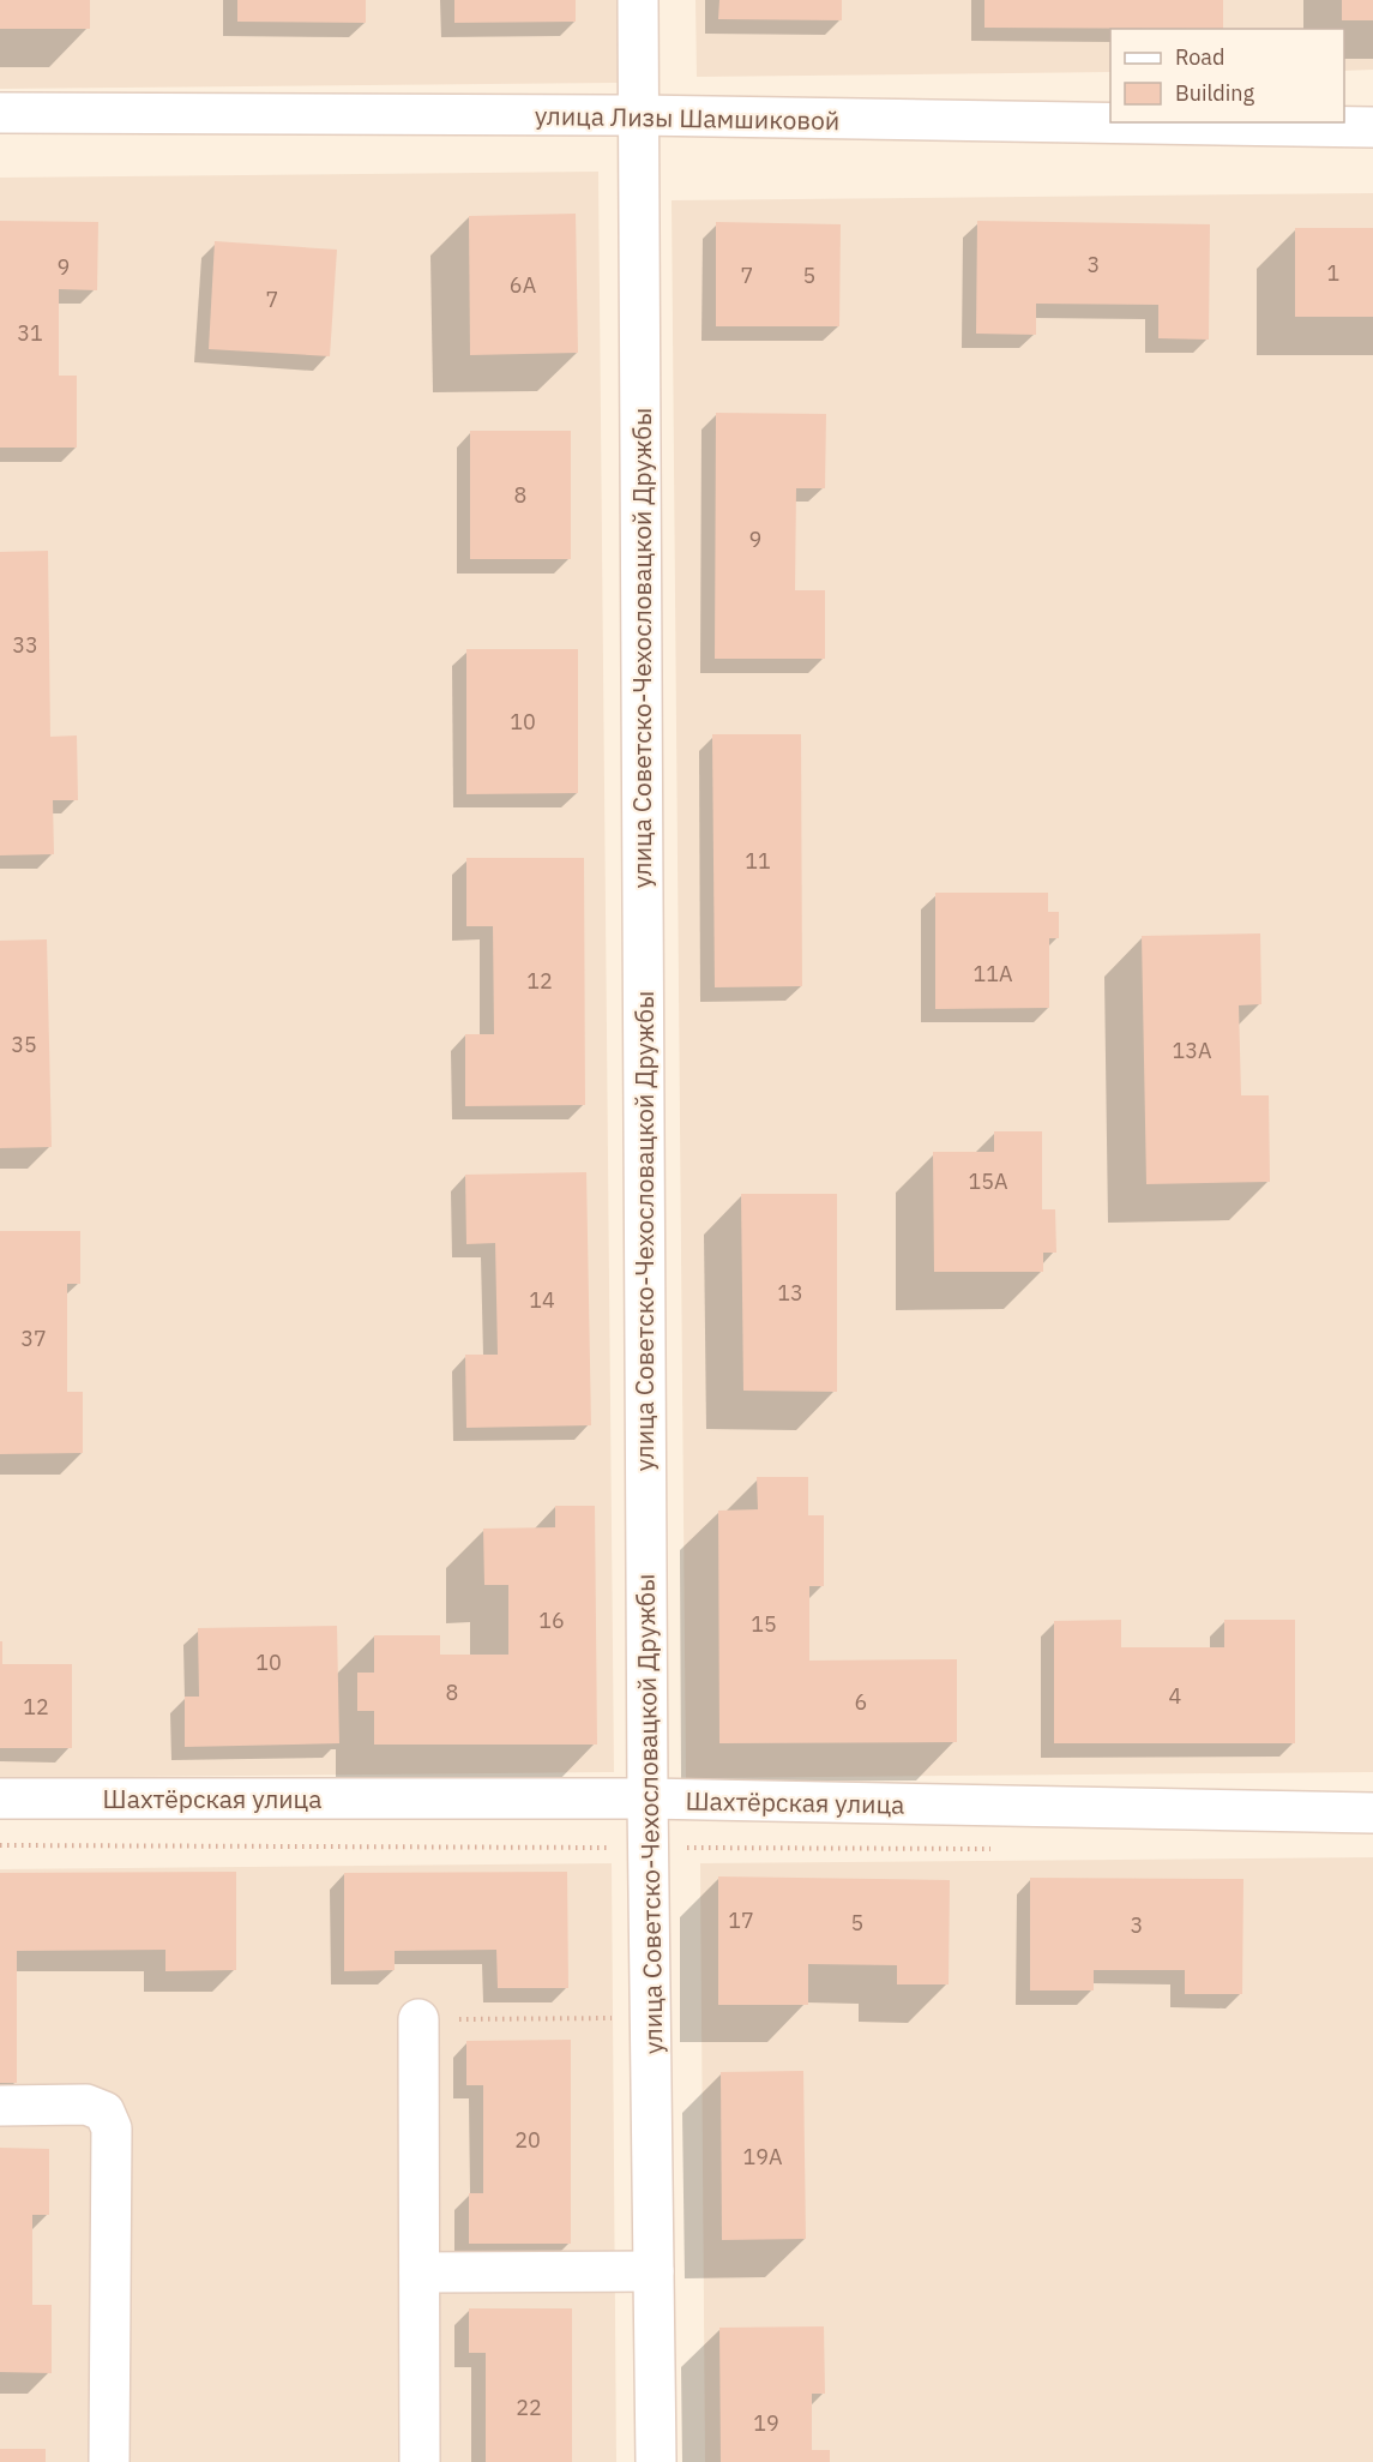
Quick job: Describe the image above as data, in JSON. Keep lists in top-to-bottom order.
{
  "streets": {
    "street": ["улица Лизы Шамшиковой", "улица Советско-Чехословацкой Дружбы", "Шахтёрская улица"]
  },
  "crossings": [
    ["улица Лизы Шамшиковой", "улица Советско-Чехословацкой Дружбы"],
    ["улица Советско-Чехословацкой Дружбы", "Шахтёрская улица"]
  ],
  "house_numbers": [
    "3",
    "9",
    "1",
    "7",
    "5",
    "6А",
    "7",
    "31",
    "8",
    "9",
    "33",
    "10",
    "11",
    "11А",
    "12",
    "35",
    "13А",
    "15А",
    "13",
    "14",
    "37",
    "16",
    "15",
    "10",
    "8",
    "4",
    "6",
    "12",
    "17",
    "5",
    "3",
    "20",
    "19А",
    "22",
    "19"
  ],
  "legend": ["Road", "Building"]
}
